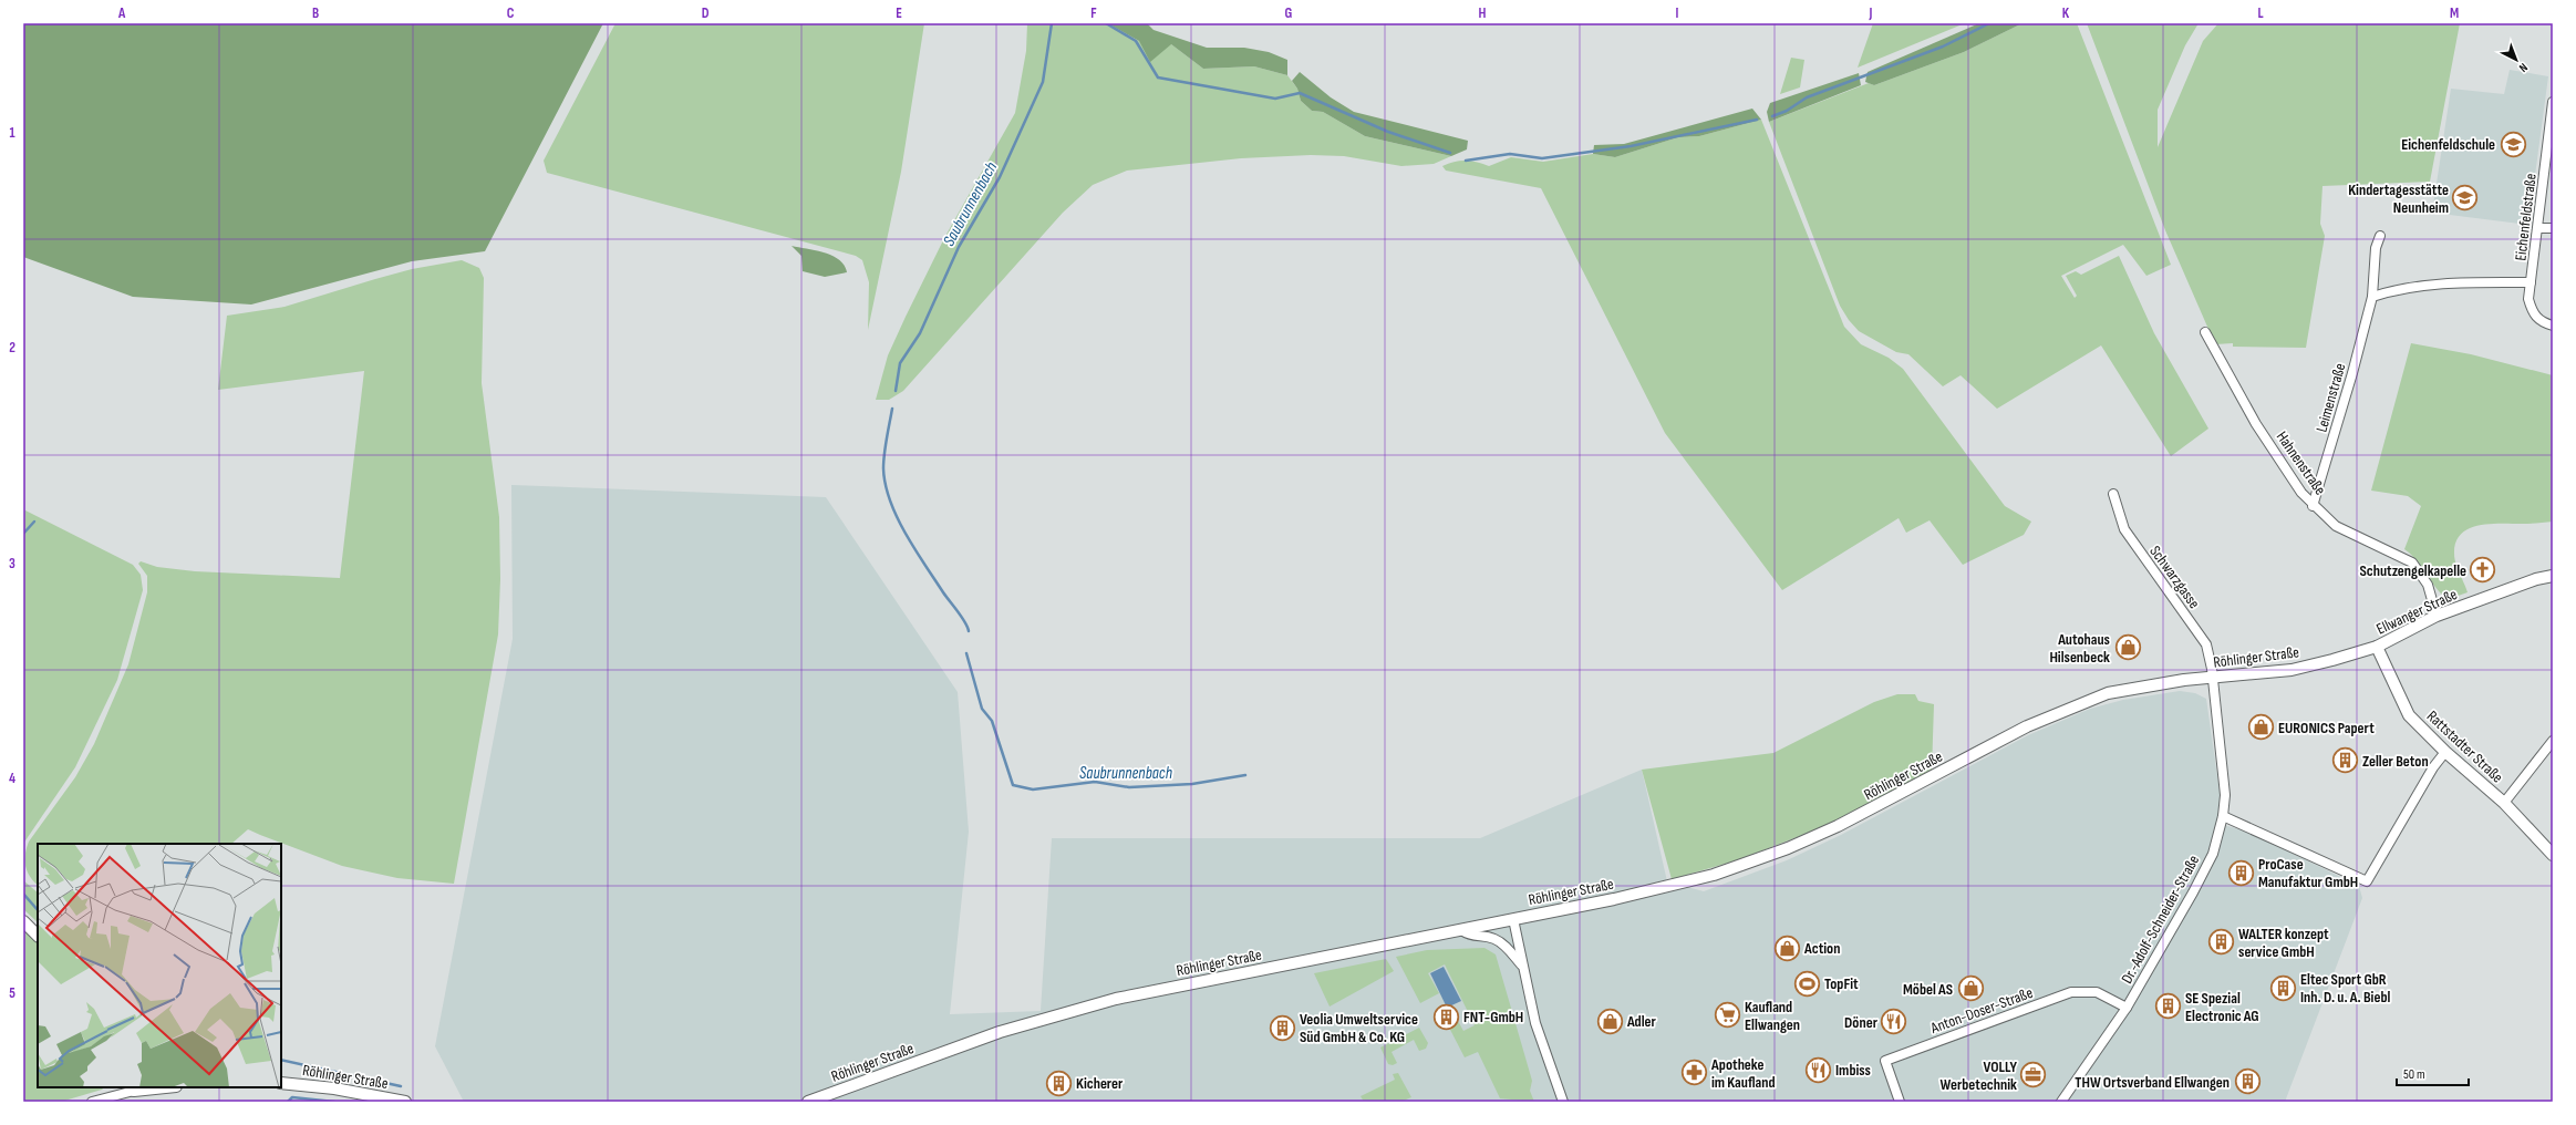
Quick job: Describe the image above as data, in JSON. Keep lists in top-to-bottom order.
{
  "streets": {
    "street": [
      "Eichenfeldstraße",
      "Leimenstraße",
      "Hahnenstraße",
      "Schwarzgasse",
      "Ellwanger Straße",
      "Röhlinger Straße",
      "Rattstadter Straße",
      "Dr.-Adolf-Schneider-Straße",
      "Anton-Doser-Straße"
    ]
  },
  "crossings": [
    ["Leimenstraße", "Hahnenstraße"],
    ["Hahnenstraße", "Ellwanger Straße"],
    ["Schwarzgasse", "Röhlinger Straße"],
    ["Schwarzgasse", "Dr.-Adolf-Schneider-Straße"],
    ["Ellwanger Straße", "Röhlinger Straße"],
    ["Ellwanger Straße", "Rattstadter Straße"],
    ["Röhlinger Straße", "Dr.-Adolf-Schneider-Straße"],
    ["Dr.-Adolf-Schneider-Straße", "Anton-Doser-Straße"]
  ],
  "water": ["Saubrunnenbach"],
  "places": {
    "school or university": ["Eichenfeldschule", "Kindertagesstätte Neunheim"],
    "church": ["Schutzengelkapelle"],
    "shop": [
      "Autohaus Hilsenbeck",
      "EURONICS Papert",
      "Action",
      "Möbel AS",
      "Adler"
    ],
    "building": [
      "Zeller Beton",
      "ProCase Manufaktur GmbH",
      "WALTER konzept service GmbH",
      "Eltec Sport GbR Inh. D. u. A. Biebl",
      "SE Spezial Electronic AG",
      "FNT-GmbH",
      "Veolia Umweltservice Süd GmbH & Co. KG",
      "THW Ortsverband Ellwangen",
      "Kicherer"
    ],
    "sports": ["TopFit"],
    "supermarket": ["Kaufland Ellwangen"],
    "restaurant": ["Döner", "Imbiss"],
    "pharmacy": ["Apotheke im Kaufland"],
    "office": ["VOLLY Werbetechnik"]
  },
  "scale_bar": "50 m",
  "north": "bottom right",
  "grid": {
    "columns": [
      "A",
      "B",
      "C",
      "D",
      "E",
      "F",
      "G",
      "H",
      "I",
      "J",
      "K",
      "L",
      "M"
    ],
    "rows": [
      "1",
      "2",
      "3",
      "4",
      "5"
    ]
  }
}
